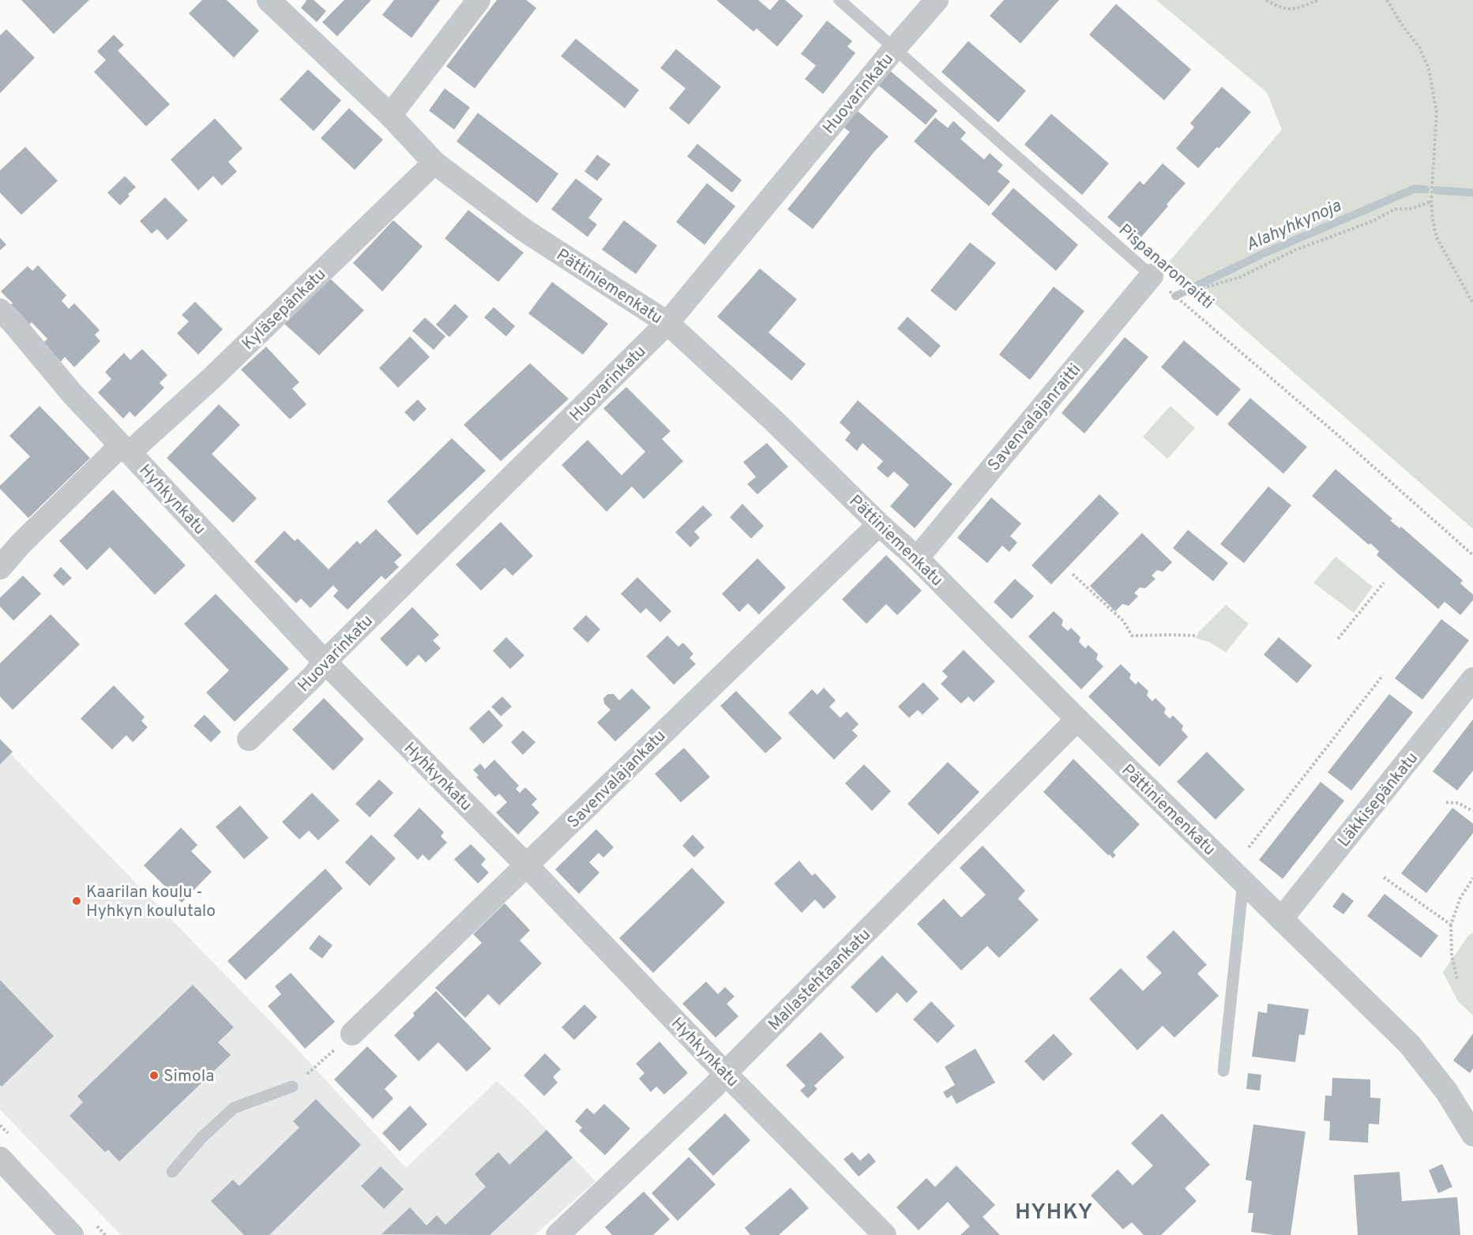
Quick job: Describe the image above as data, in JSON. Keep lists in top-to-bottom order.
{
  "streets": {
    "street": [
      "Huovarinkatu",
      "Pättiniemenkatu",
      "Kyläsepänkatu",
      "Savenvalajanraitti",
      "Hyhkynkatu",
      "Savenvalajankatu",
      "Läkkisepänkatu",
      "Mallastehtaankatu"
    ],
    "lane": ["Pispanaronraitti"]
  },
  "crossings": [
    ["Huovarinkatu", "Pispanaronraitti"],
    ["Huovarinkatu", "Pättiniemenkatu"],
    ["Huovarinkatu", "Hyhkynkatu"],
    ["Pispanaronraitti", "Savenvalajanraitti"],
    ["Pättiniemenkatu", "Kyläsepänkatu"],
    ["Pättiniemenkatu", "Savenvalajanraitti"],
    ["Pättiniemenkatu", "Savenvalajankatu"],
    ["Pättiniemenkatu", "Läkkisepänkatu"],
    ["Pättiniemenkatu", "Mallastehtaankatu"],
    ["Kyläsepänkatu", "Hyhkynkatu"],
    ["Hyhkynkatu", "Savenvalajankatu"],
    ["Hyhkynkatu", "Mallastehtaankatu"]
  ],
  "districts": ["HYHKY"],
  "water": ["Alahyhkynoja"],
  "places": ["Kaarilan koulu - Hyhkyn koulutalo", "Simola"]
}
